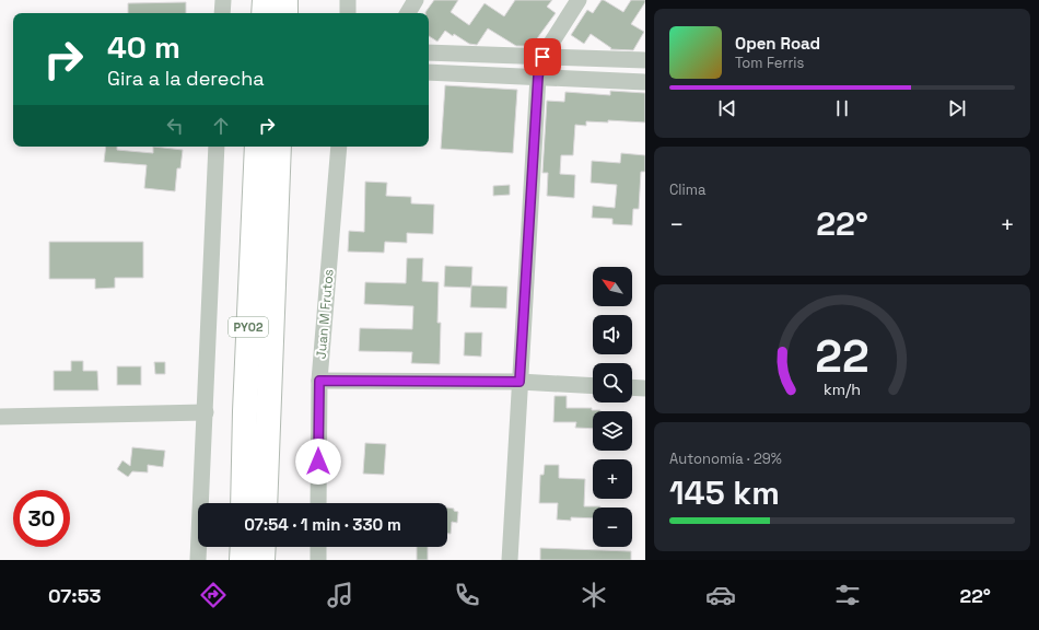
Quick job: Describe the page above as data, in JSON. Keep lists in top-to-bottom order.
{
  "streets": {
    "highway": ["PY02"],
    "street": ["Juan M Frutos"]
  },
  "north": "top left",
  "page": {
    "turn": ["40 m", "Gira a la derecha"],
    "song": ["Open Road", "Tom Ferris"],
    "tile": [
      "Clima",
      ["Autonomía · 29%", "145 km"]
    ],
    "heat": ["−", "22°", "+"],
    "map_buttons": ["+", "−"],
    "limit": "30",
    "trip": "07:54 · 1 min · 330 m",
    "tabs": ["07:53", "22°"],
    "gauge": ["22", "km/h"]
  }
}
